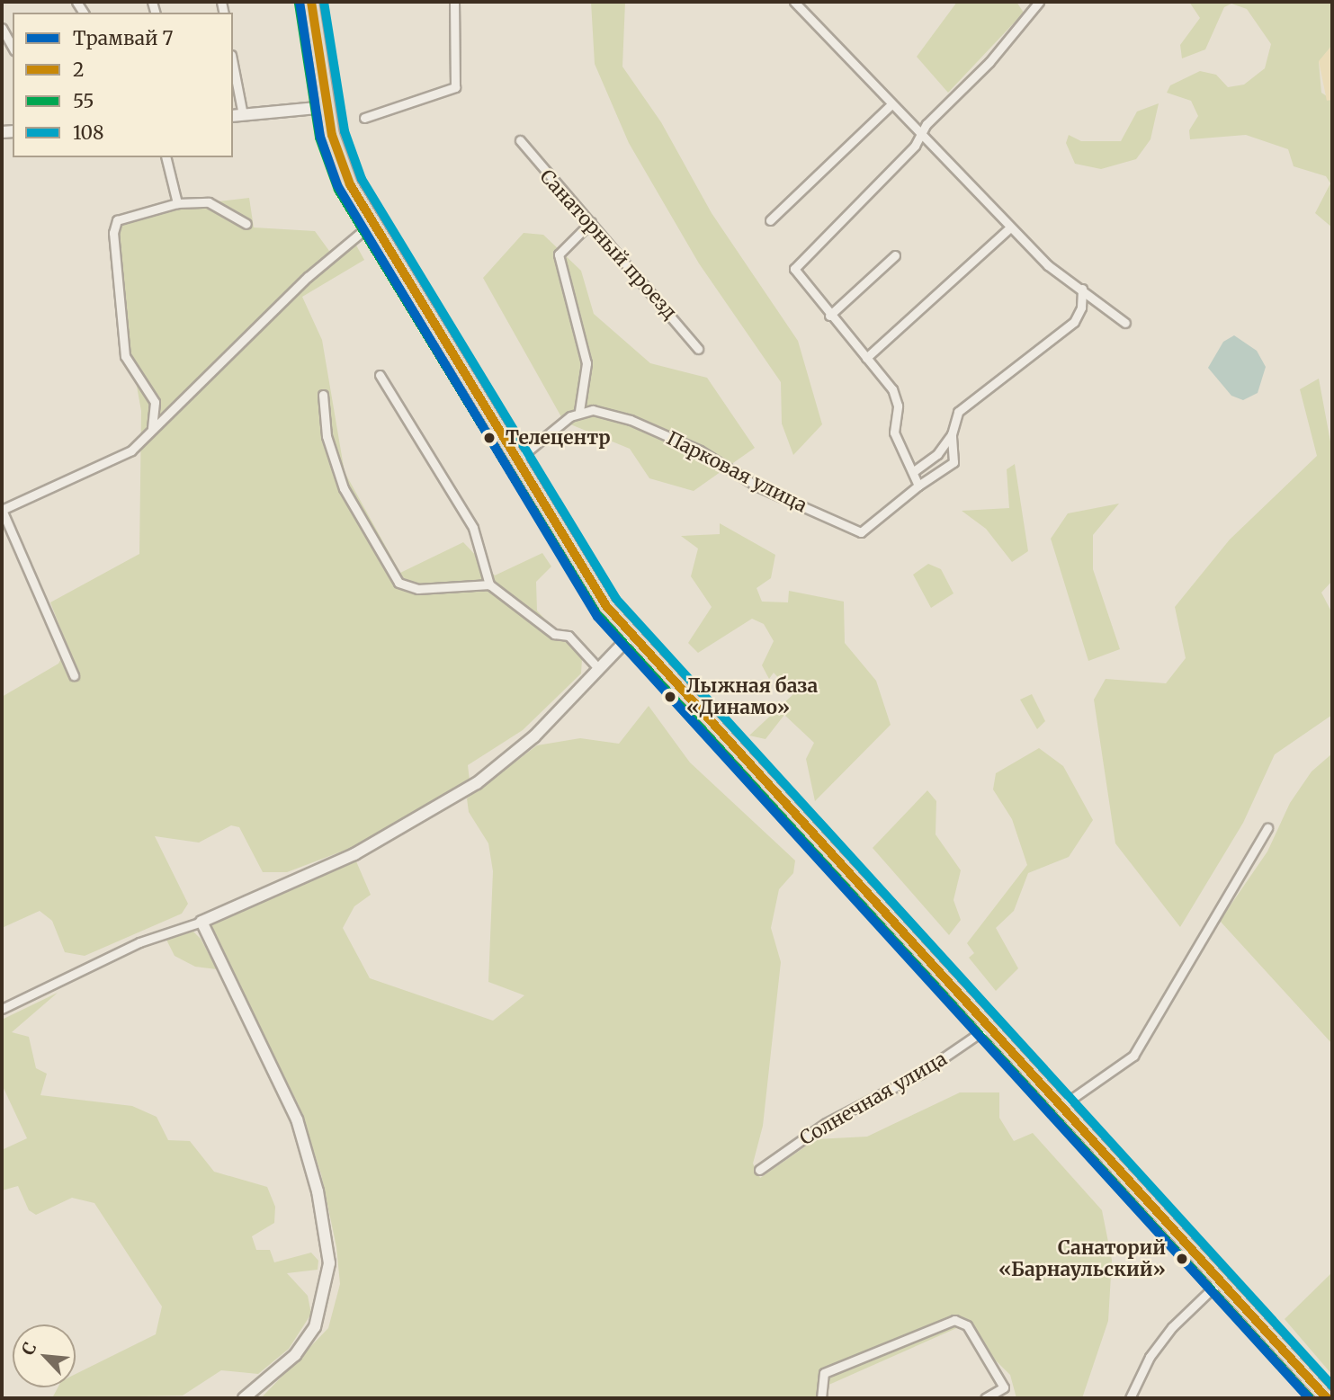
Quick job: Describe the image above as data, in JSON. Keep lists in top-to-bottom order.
{
  "streets": {
    "street": ["Санаторный проезд", "Парковая улица", "Солнечная улица"]
  },
  "places": ["Телецентр", "Лыжная база «Динамо»", "Санаторий «Барнаульский»"],
  "lines": [
    "tram line 7",
    "transit line 2",
    "transit line 108",
    "transit line 55"
  ],
  "legend": [
    "Трамвай 7",
    "2",
    "55",
    "108"
  ],
  "north": "top left"
}
